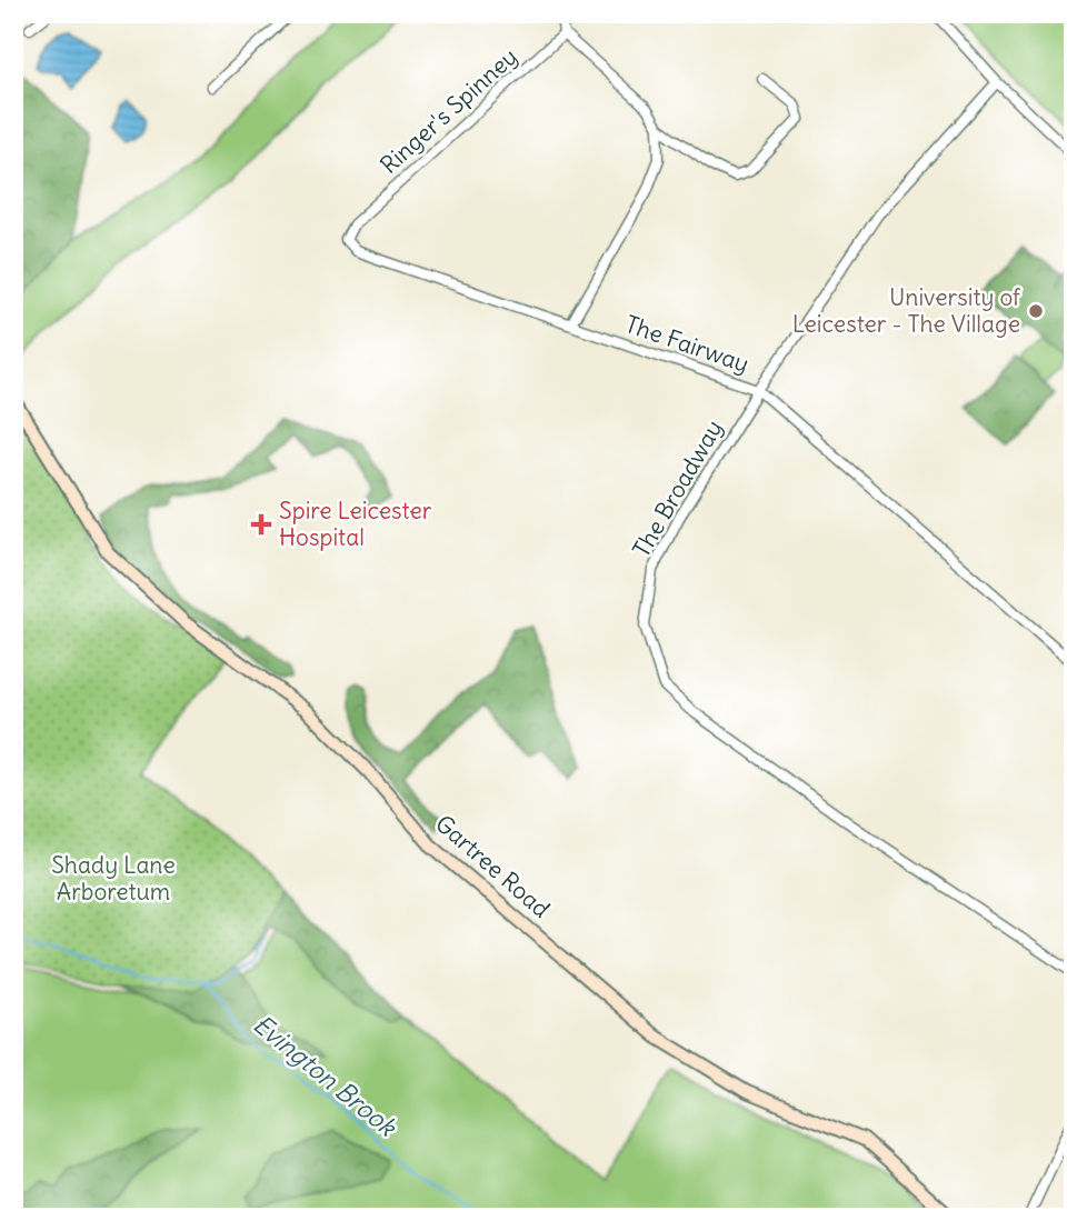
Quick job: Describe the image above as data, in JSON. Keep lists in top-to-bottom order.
{
  "streets": {
    "main road": ["Gartree Road"],
    "street": ["Ringer's Spinney", "The Fairway", "The Broadway"]
  },
  "crossings": [
    ["Ringer's Spinney", "The Fairway"],
    ["The Fairway", "The Broadway"]
  ],
  "water": ["Evington Brook"],
  "parks": ["Shady Lane Arboretum"],
  "places": {
    "other": ["University of Leicester - The Village"],
    "health": ["Spire Leicester Hospital"]
  }
}
